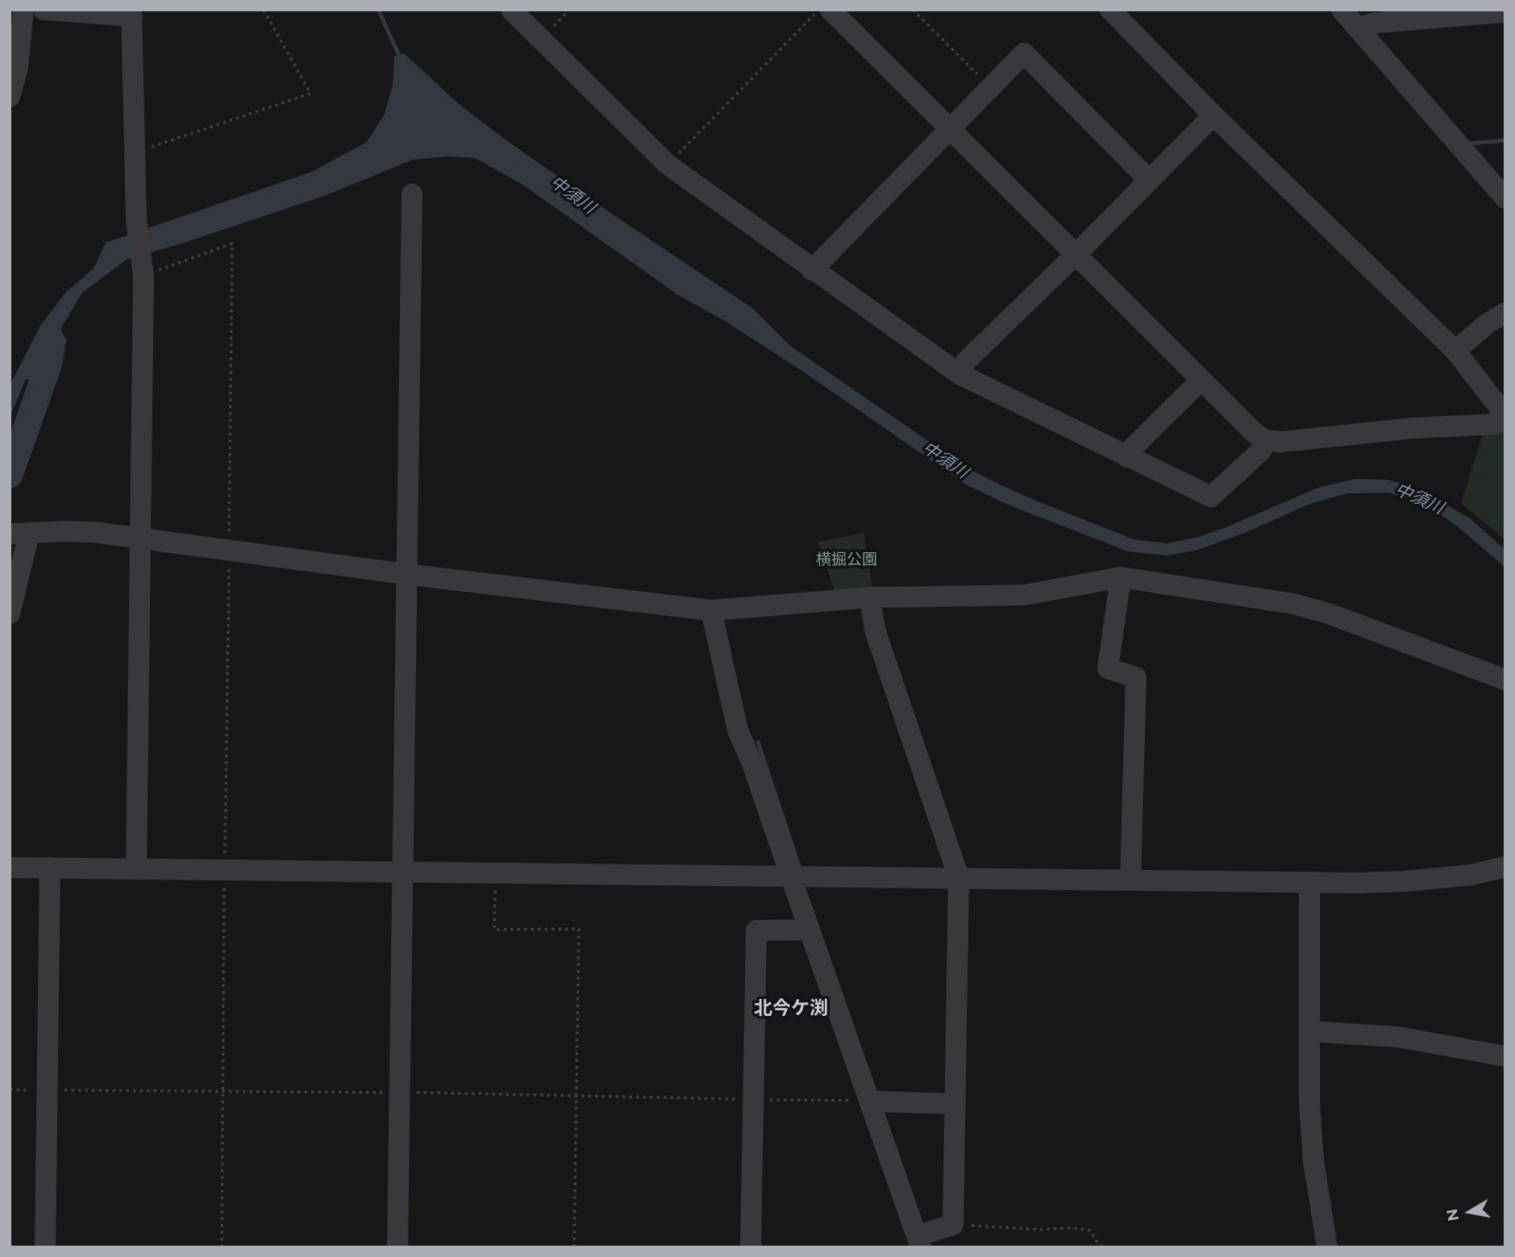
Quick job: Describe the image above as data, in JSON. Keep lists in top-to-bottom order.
{
  "districts": ["北今ケ渕"],
  "water": ["中須川"],
  "parks": ["横掘公園"],
  "north": "left"
}
